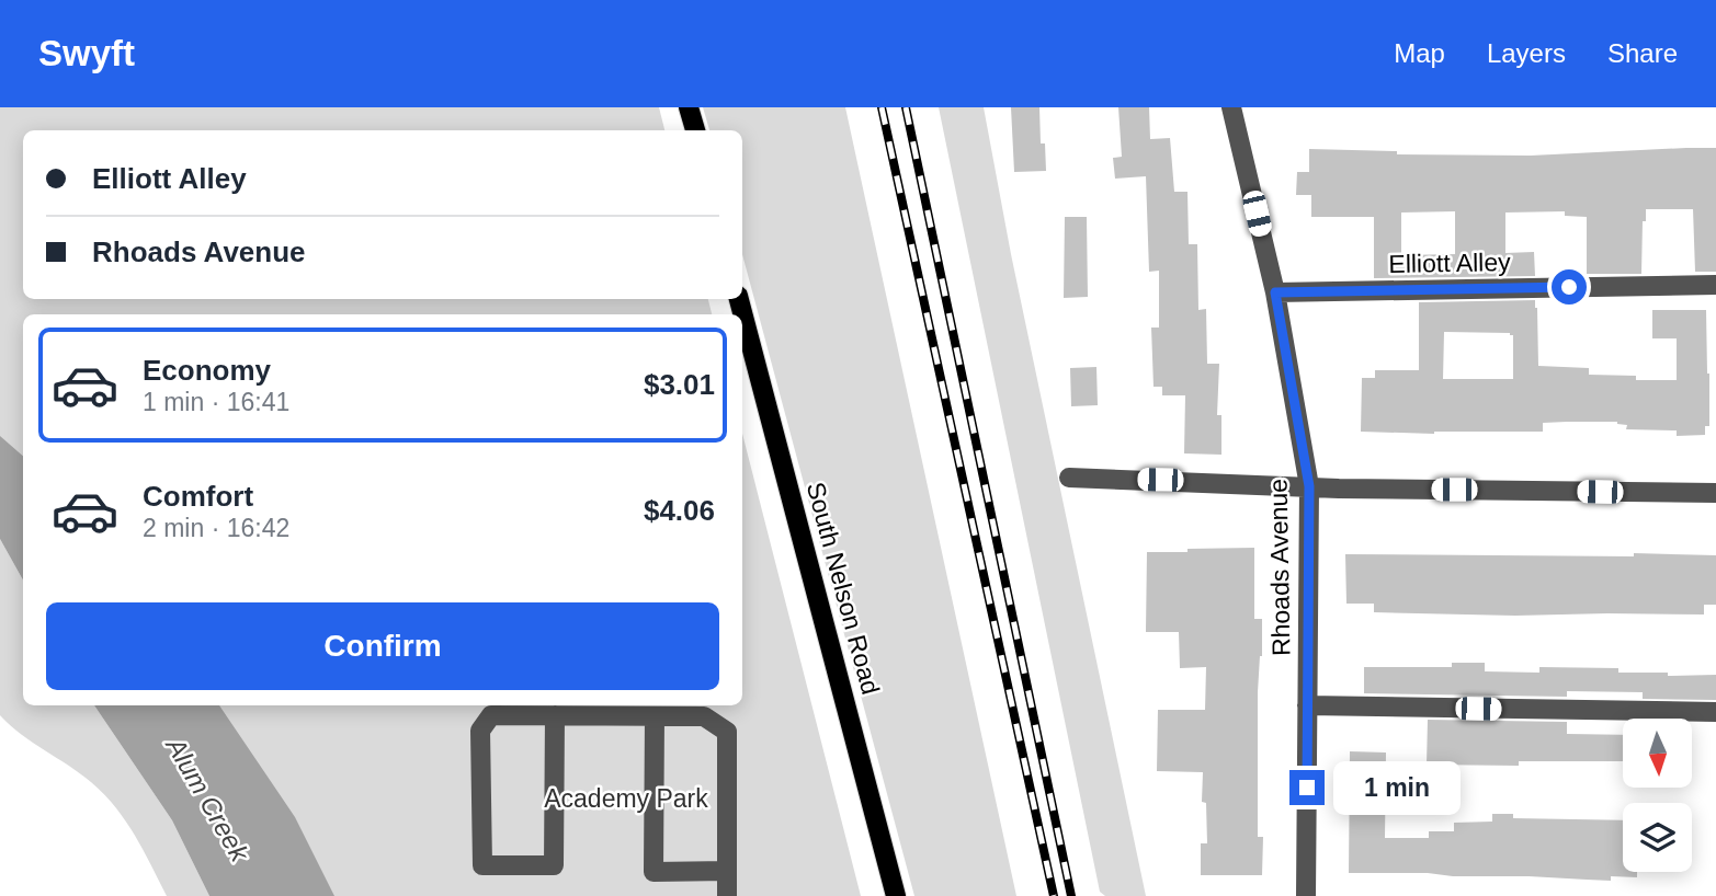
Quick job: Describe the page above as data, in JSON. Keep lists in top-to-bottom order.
{
  "streets": {
    "main road": ["South Nelson Road"],
    "street": ["Elliott Alley", "Rhoads Avenue"]
  },
  "crossings": [
    ["Elliott Alley", "Rhoads Avenue"]
  ],
  "water": ["Alum Creek"],
  "parks": ["Academy Park"],
  "north": "bottom",
  "page": {
    "header": "Swyft",
    "nav": ["Map", "Layers", "Share"],
    "banner": ["Elliott Alley", "Rhoads Avenue"],
    "list": [
      {
        "name": "Economy",
        "note": "1 min · 16:41",
        "value": "$3.01"
      },
      {
        "name": "Comfort",
        "note": "2 min · 16:42",
        "value": "$4.06"
      }
    ],
    "buttons": "Confirm",
    "bubble": "1 min"
  }
}
